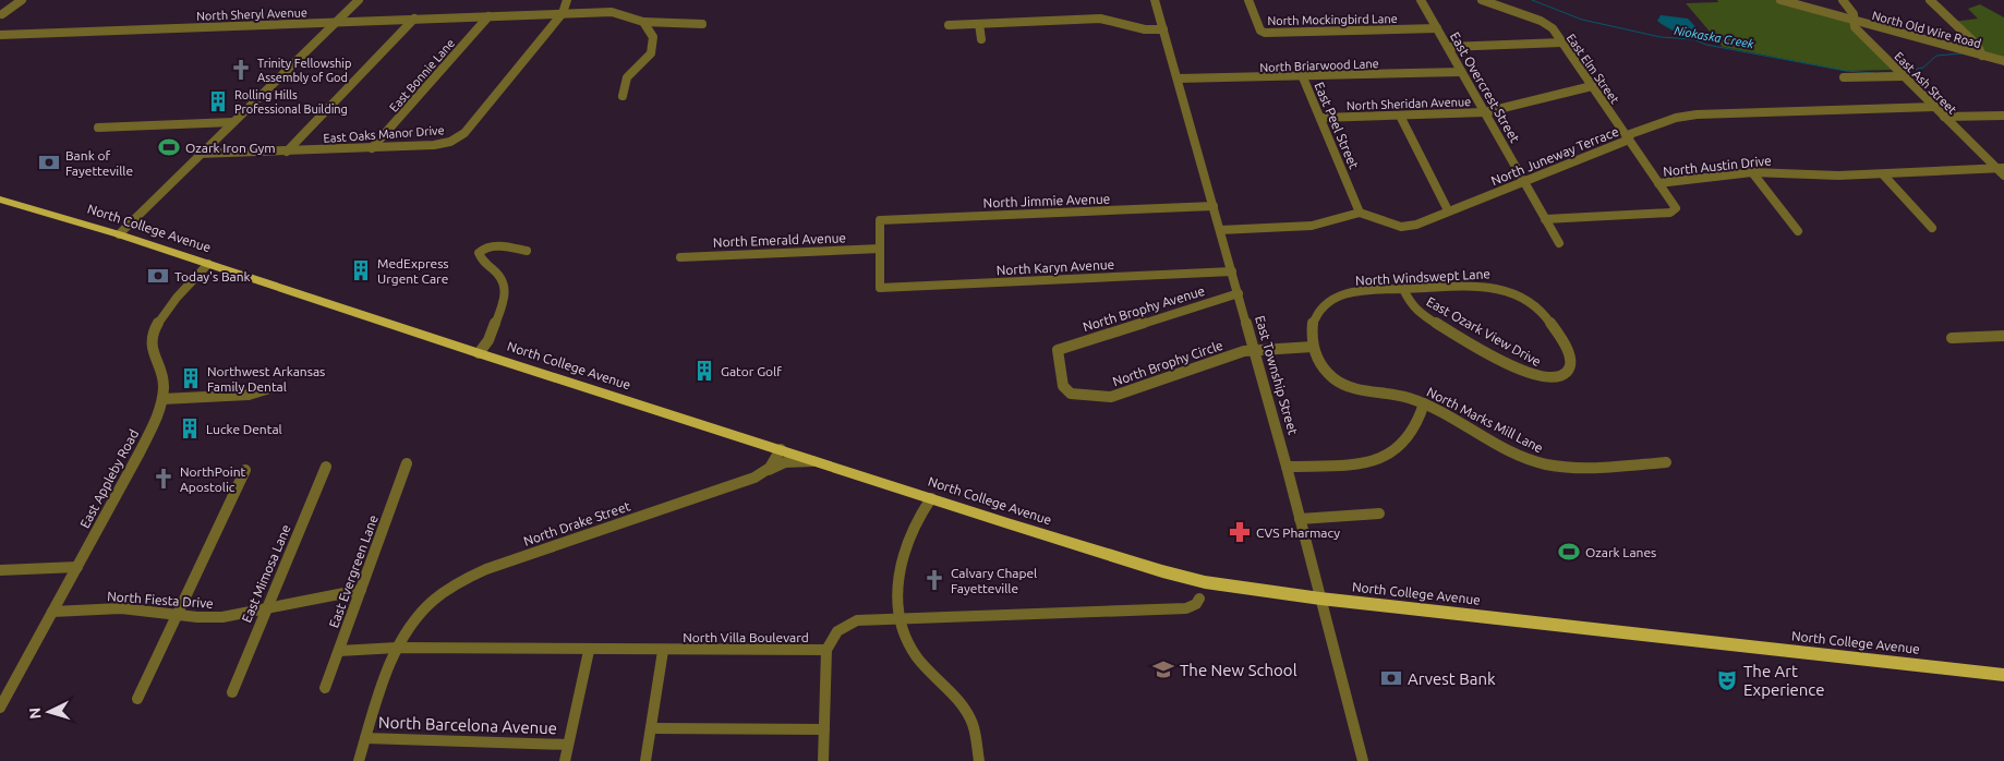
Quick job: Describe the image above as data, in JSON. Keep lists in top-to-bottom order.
{
  "streets": {
    "main road": ["North College Avenue"],
    "street": [
      "North Sheryl Avenue",
      "North Mockingbird Lane",
      "North Old Wire Road",
      "North Briarwood Lane",
      "East Elm Street",
      "East Bonnie Lane",
      "East Ash Street",
      "East Overcrest Street",
      "North Sheridan Avenue",
      "East Peel Street",
      "East Oaks Manor Drive",
      "North Juneway Terrace",
      "North Austin Drive",
      "North Jimmie Avenue",
      "North Emerald Avenue",
      "North Karyn Avenue",
      "North Windswept Lane",
      "North Brophy Avenue",
      "East Ozark View Drive",
      "North Brophy Circle",
      "East Township Street",
      "North Marks Mill Lane",
      "East Appleby Road",
      "North Drake Street",
      "East Evergreen Lane",
      "East Mimosa Lane",
      "North Fiesta Drive",
      "North Villa Boulevard",
      "North Barcelona Avenue"
    ]
  },
  "crossings": [
    ["North Sheryl Avenue", "East Bonnie Lane"],
    ["North Sheryl Avenue", "East Oaks Manor Drive"],
    ["North Mockingbird Lane", "East Overcrest Street"],
    ["North Old Wire Road", "East Ash Street"],
    ["North Briarwood Lane", "East Overcrest Street"],
    ["North Briarwood Lane", "East Peel Street"],
    ["North Briarwood Lane", "East Township Street"],
    ["East Elm Street", "North Sheridan Avenue"],
    ["East Elm Street", "North Juneway Terrace"],
    ["East Elm Street", "North Austin Drive"],
    ["East Bonnie Lane", "East Oaks Manor Drive"],
    ["East Ash Street", "North Juneway Terrace"],
    ["East Ash Street", "North Austin Drive"],
    ["East Overcrest Street", "North Sheridan Avenue"],
    ["East Overcrest Street", "North Juneway Terrace"],
    ["East Overcrest Street", "North Austin Drive"],
    ["North Sheridan Avenue", "East Peel Street"],
    ["East Peel Street", "North Juneway Terrace"],
    ["North Jimmie Avenue", "North Emerald Avenue"],
    ["North Jimmie Avenue", "North Karyn Avenue"],
    ["North Jimmie Avenue", "East Township Street"],
    ["North College Avenue", "East Township Street"],
    ["North College Avenue", "East Appleby Road"],
    ["North College Avenue", "North Drake Street"],
    ["North Emerald Avenue", "North Karyn Avenue"],
    ["North Karyn Avenue", "East Township Street"],
    ["North Windswept Lane", "East Ozark View Drive"],
    ["North Windswept Lane", "North Marks Mill Lane"],
    ["North Brophy Avenue", "North Brophy Circle"],
    ["North Brophy Avenue", "East Township Street"],
    ["North Brophy Circle", "East Township Street"],
    ["East Appleby Road", "North Fiesta Drive"],
    ["North Drake Street", "North Villa Boulevard"],
    ["North Drake Street", "North Barcelona Avenue"],
    ["East Evergreen Lane", "North Fiesta Drive"],
    ["East Evergreen Lane", "North Villa Boulevard"],
    ["East Mimosa Lane", "North Fiesta Drive"]
  ],
  "water": ["Niokaska Creek"],
  "places": {
    "church": ["Trinity Fellowship Assembly of God", "NorthPoint Apostolic", "Calvary Chapel Fayetteville"],
    "building": [
      "Rolling Hills Professional Building",
      "MedExpress Urgent Care",
      "Gator Golf",
      "Northwest Arkansas Family Dental",
      "Lucke Dental"
    ],
    "sports": ["Ozark Iron Gym", "Ozark Lanes"],
    "bank": ["Bank of Fayetteville", "Today's Bank", "Arvest Bank"],
    "pharmacy": ["CVS Pharmacy"],
    "school or university": ["The New School"],
    "theatre": ["The Art Experience"]
  },
  "north": "left"
}
